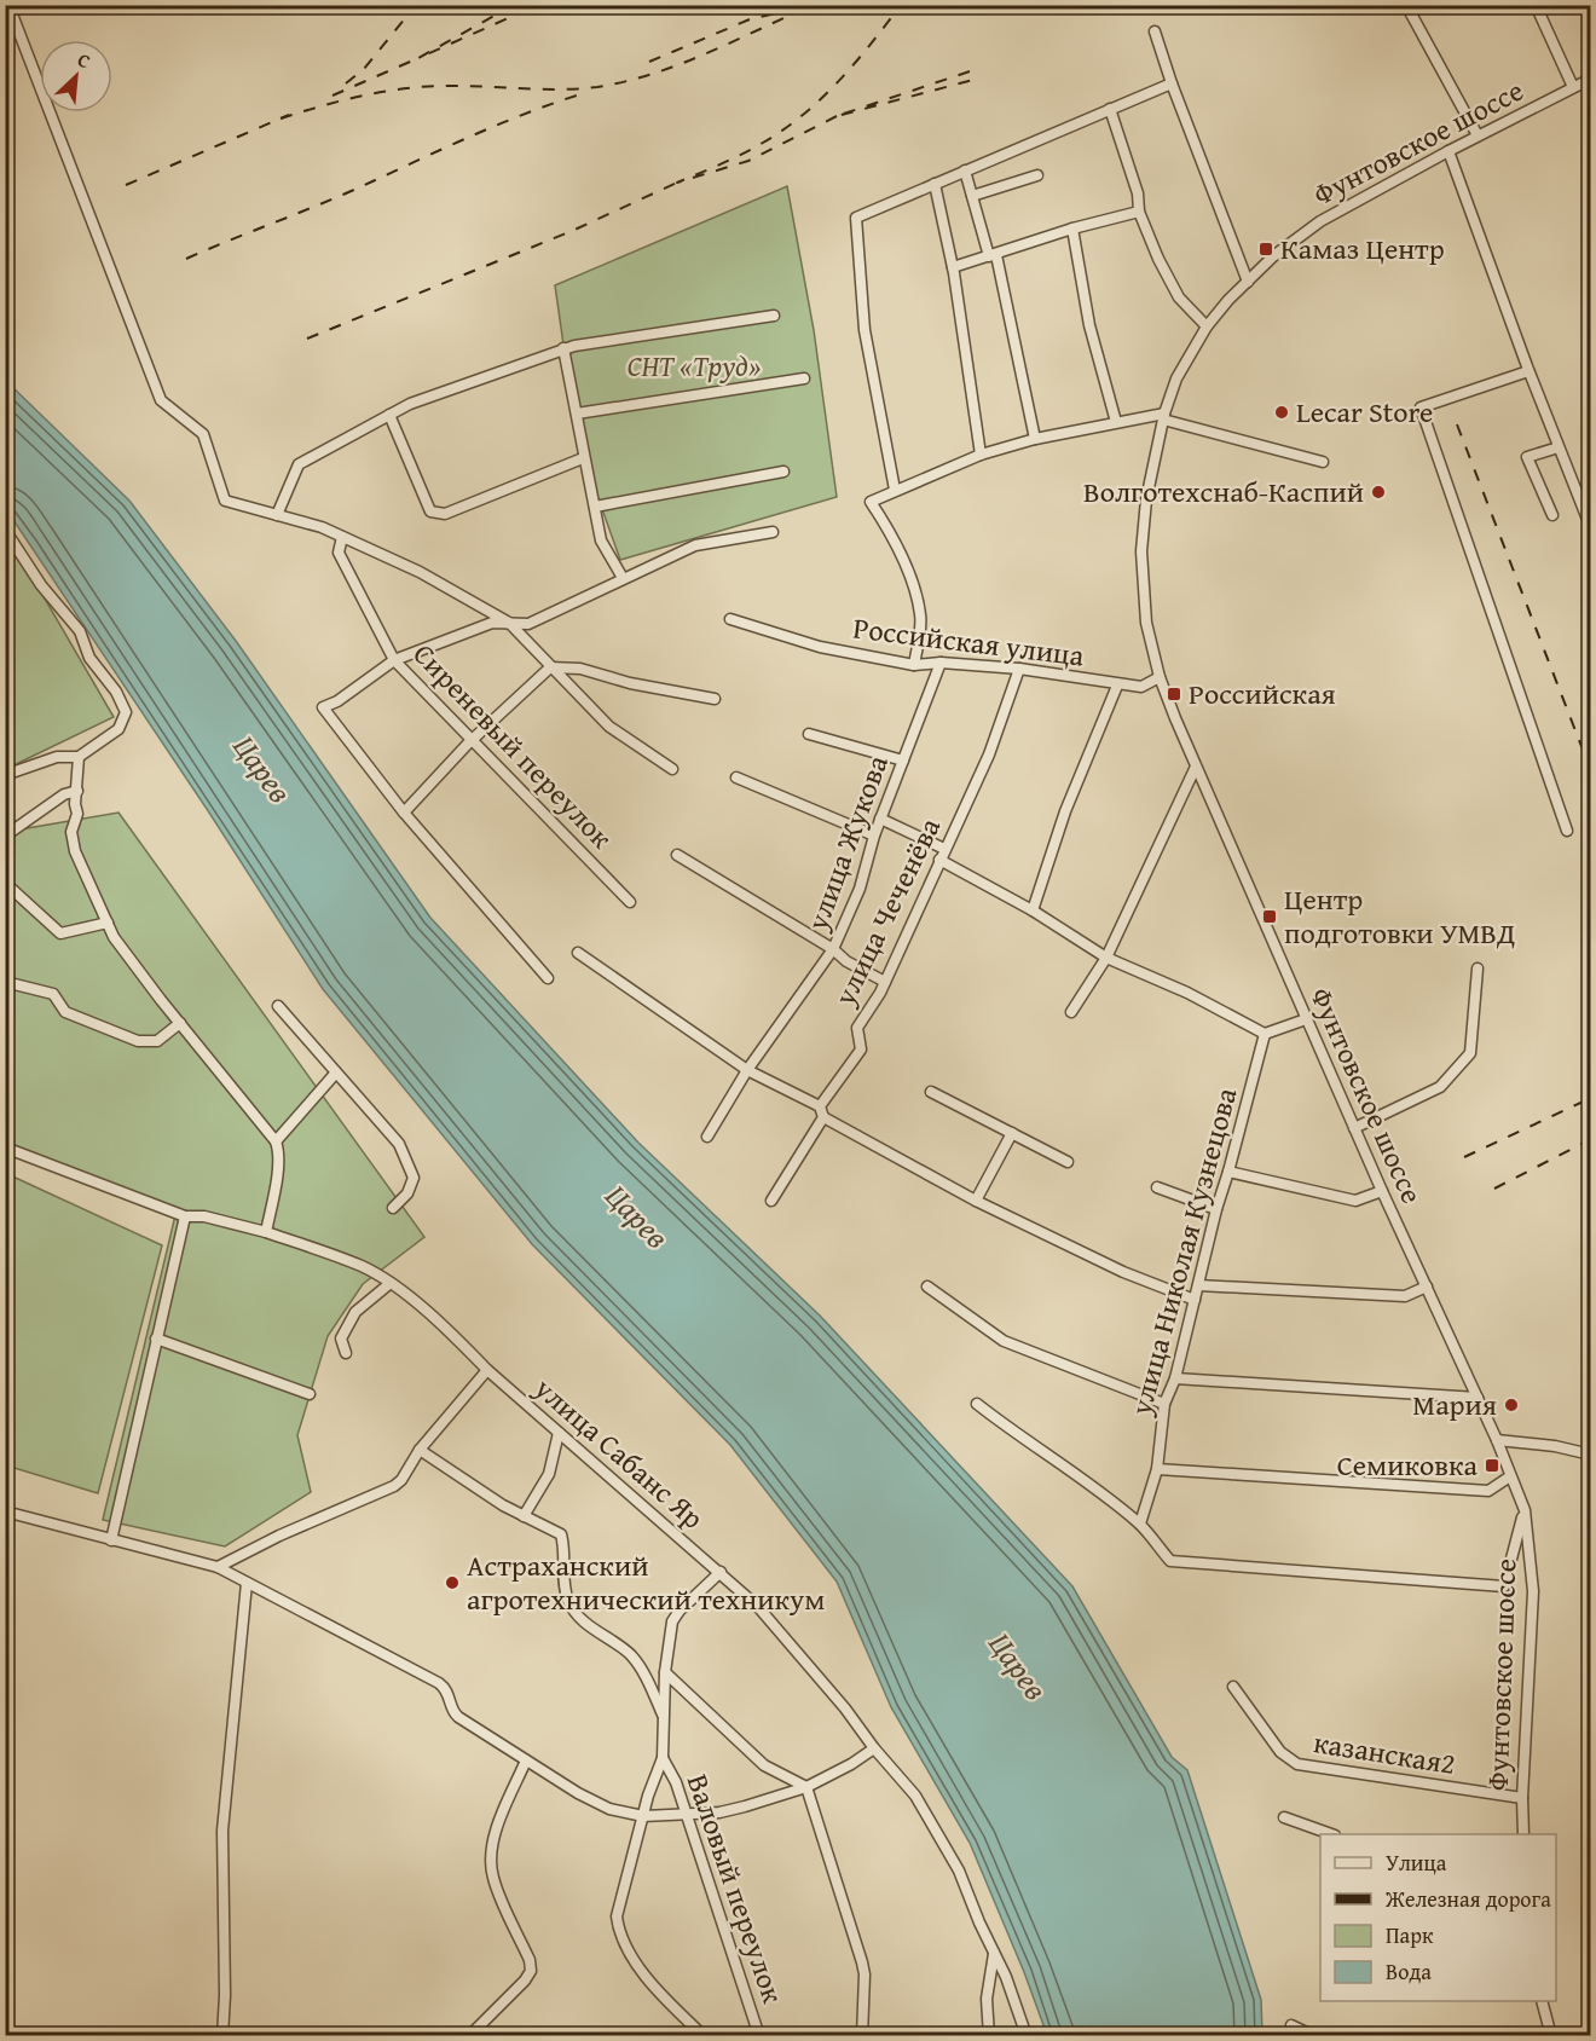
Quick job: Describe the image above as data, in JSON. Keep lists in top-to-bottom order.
{
  "streets": {
    "street": [
      "Фунтовское шоссе",
      "Российская улица",
      "Сиреневый переулок",
      "улица Жукова",
      "улица Чеченёва",
      "улица Николая Кузнецова",
      "улица Сабанс Яр",
      "казанская2",
      "Валовый переулок"
    ]
  },
  "crossings": [
    ["Фунтовское шоссе", "Российская улица"],
    ["Фунтовское шоссе", "казанская2"],
    ["Российская улица", "улица Жукова"],
    ["Российская улица", "улица Чеченёва"]
  ],
  "water": ["Царев"],
  "parks": ["СНТ «Труд»"],
  "places": {
    "transit": [
      "Камаз Центр",
      "Российская",
      "Центр подготовки УМВД",
      "Семиковка"
    ],
    "other": [
      "Lecar Store",
      "Волготехснаб-Каспий",
      "Мария",
      "Астраханский агротехнический техникум"
    ]
  },
  "legend": [
    "Улица",
    "Железная дорога",
    "Парк",
    "Вода"
  ],
  "north": "top right"
}
